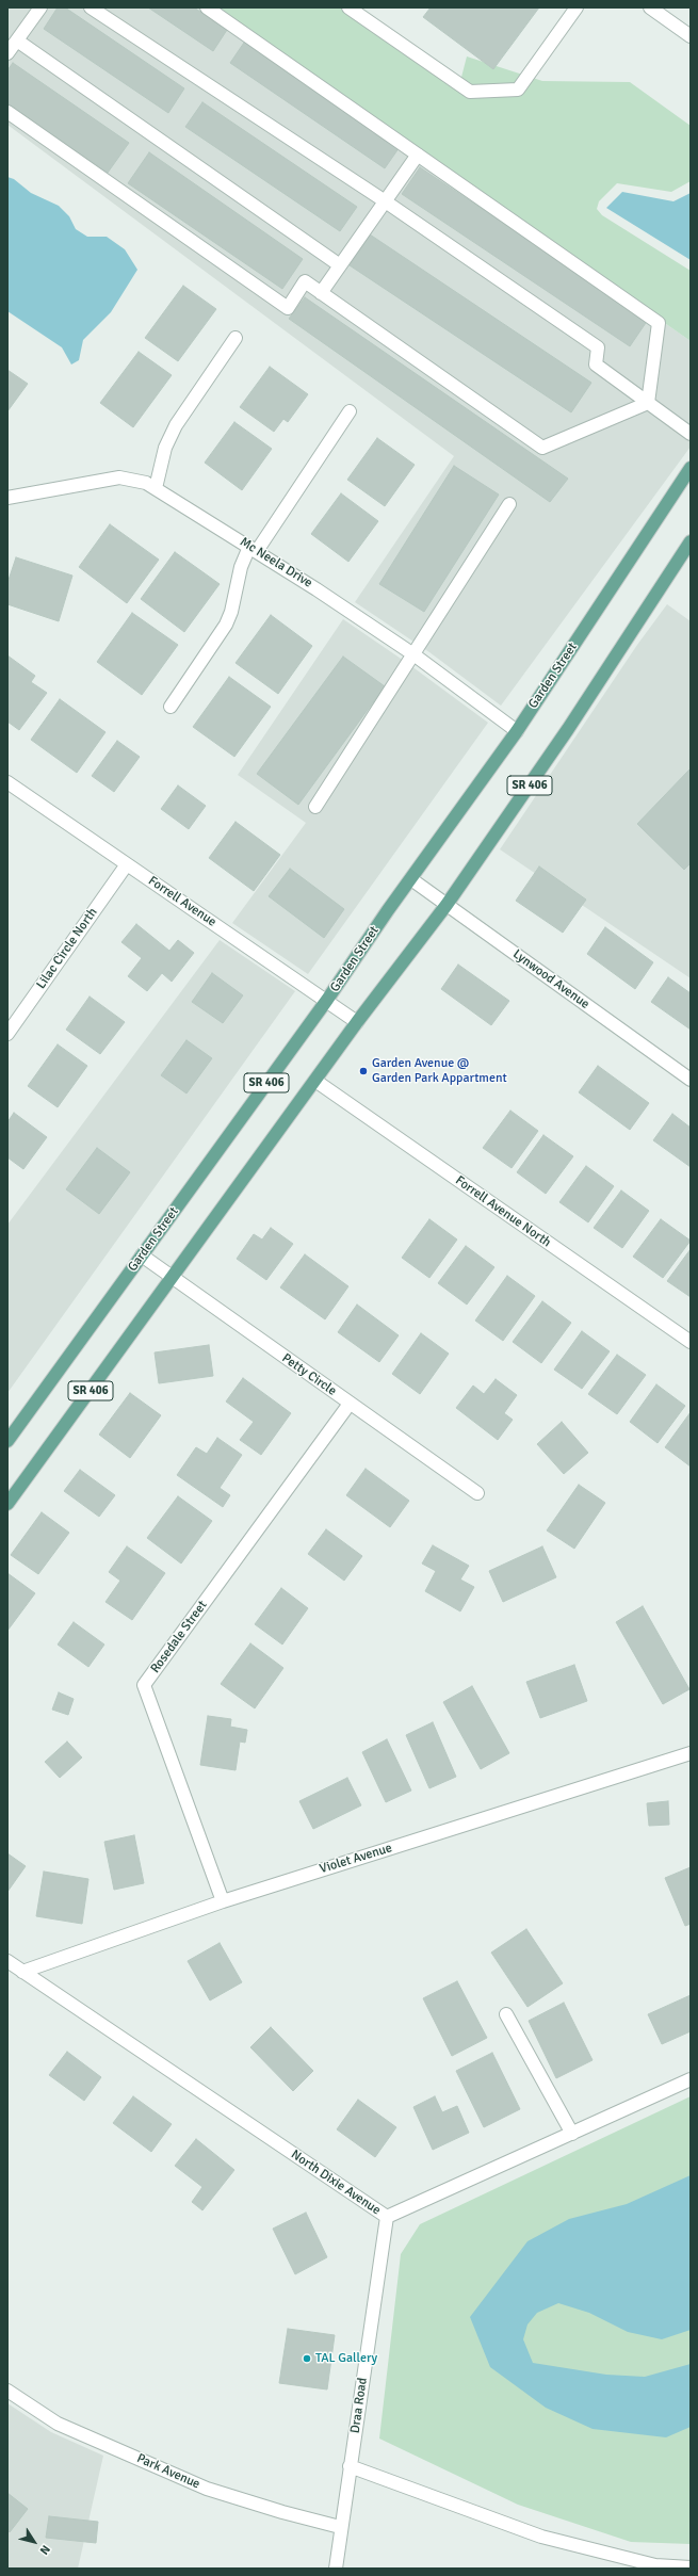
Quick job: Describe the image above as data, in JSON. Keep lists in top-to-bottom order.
{
  "streets": {
    "main road": ["Garden Street", "SR 406"],
    "street": [
      "Mc Neela Drive",
      "Forrell Avenue",
      "Lilac Circle North",
      "Lynwood Avenue",
      "Forrell Avenue North",
      "Petty Circle",
      "Rosedale Street",
      "Violet Avenue",
      "North Dixie Avenue",
      "Draa Road",
      "Park Avenue"
    ]
  },
  "crossings": [
    ["Mc Neela Drive", "Garden Street"],
    ["Garden Street", "Forrell Avenue"],
    ["Garden Street", "Lynwood Avenue"],
    ["Garden Street", "Petty Circle"],
    ["SR 406", "Forrell Avenue"],
    ["SR 406", "Lynwood Avenue"],
    ["SR 406", "Forrell Avenue North"],
    ["SR 406", "Petty Circle"],
    ["Forrell Avenue", "Lilac Circle North"],
    ["Petty Circle", "Rosedale Street"],
    ["Rosedale Street", "Violet Avenue"],
    ["Violet Avenue", "North Dixie Avenue"],
    ["North Dixie Avenue", "Draa Road"],
    ["Draa Road", "Park Avenue"]
  ],
  "places": ["Garden Avenue @ Garden Park Appartment", "TAL Gallery"],
  "north": "bottom right"
}
